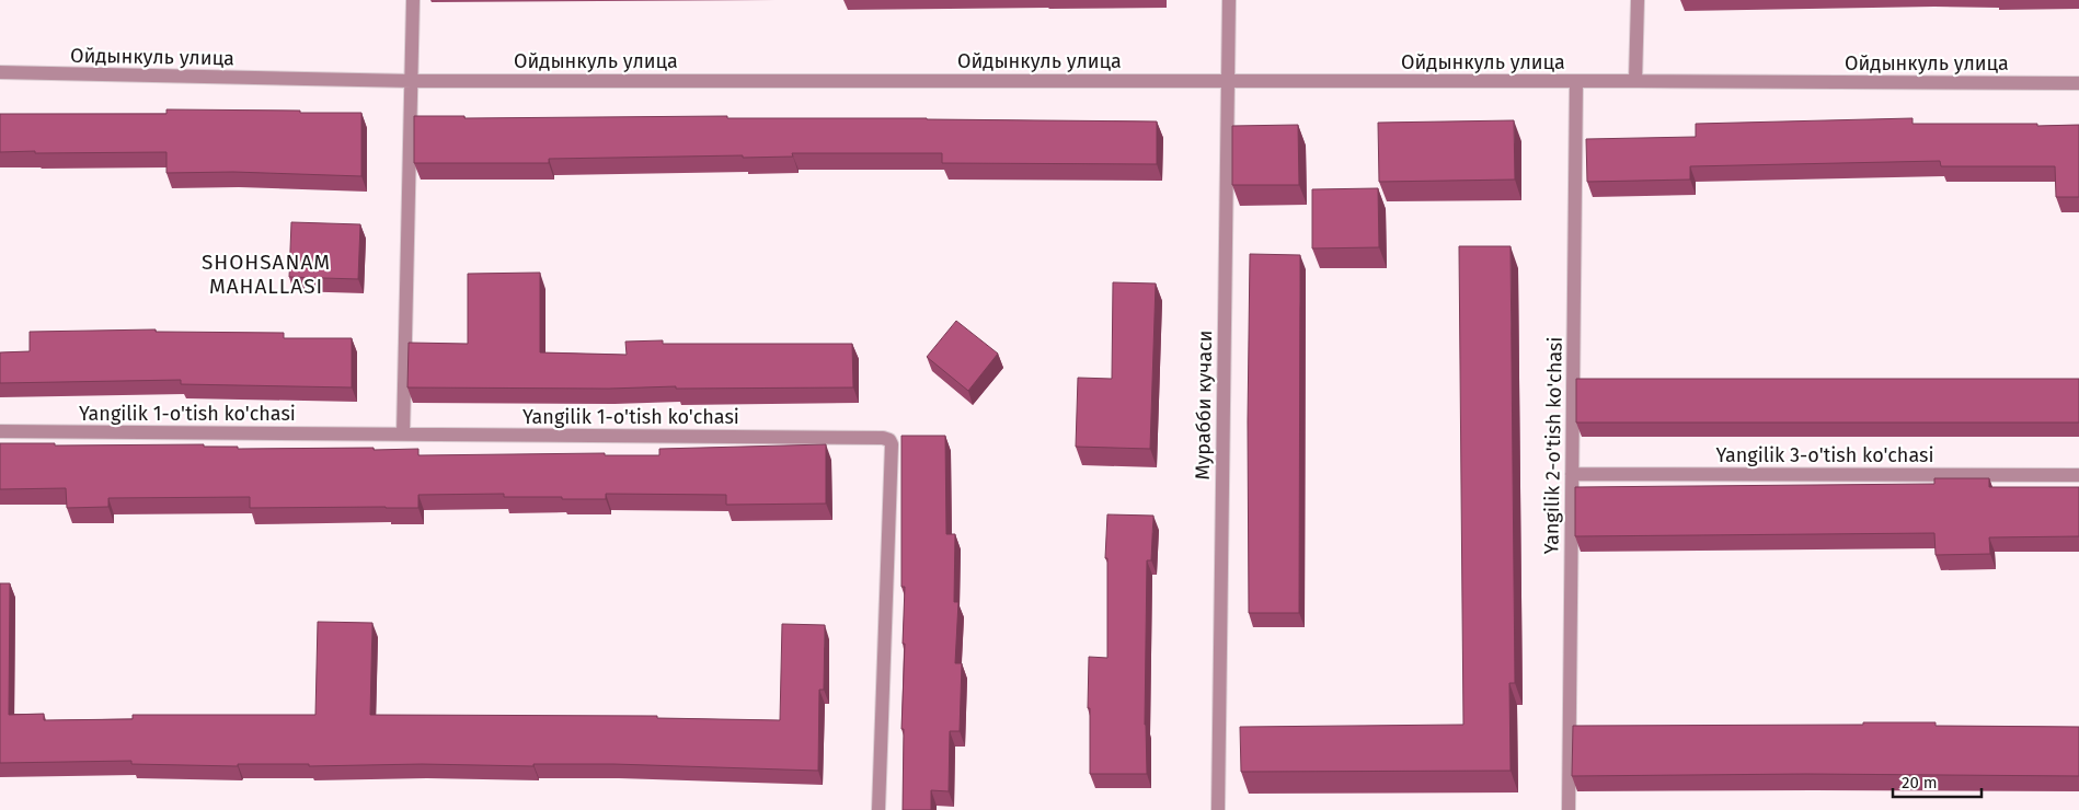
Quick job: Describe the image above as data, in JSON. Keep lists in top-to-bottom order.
{
  "streets": {
    "street": [
      "Ойдынкуль улица",
      "Мурабби кучаси",
      "Yangilik 1-o'tish ko'chasi",
      "Yangilik 2-o'tish ko'chasi",
      "Yangilik 3-o'tish ko'chasi"
    ]
  },
  "crossings": [
    ["Ойдынкуль улица", "Мурабби кучаси"],
    ["Ойдынкуль улица", "Yangilik 2-o'tish ko'chasi"],
    ["Yangilik 2-o'tish ko'chasi", "Yangilik 3-o'tish ko'chasi"]
  ],
  "districts": ["SHOHSANAM MAHALLASI"],
  "scale_bar": "20 m"
}
